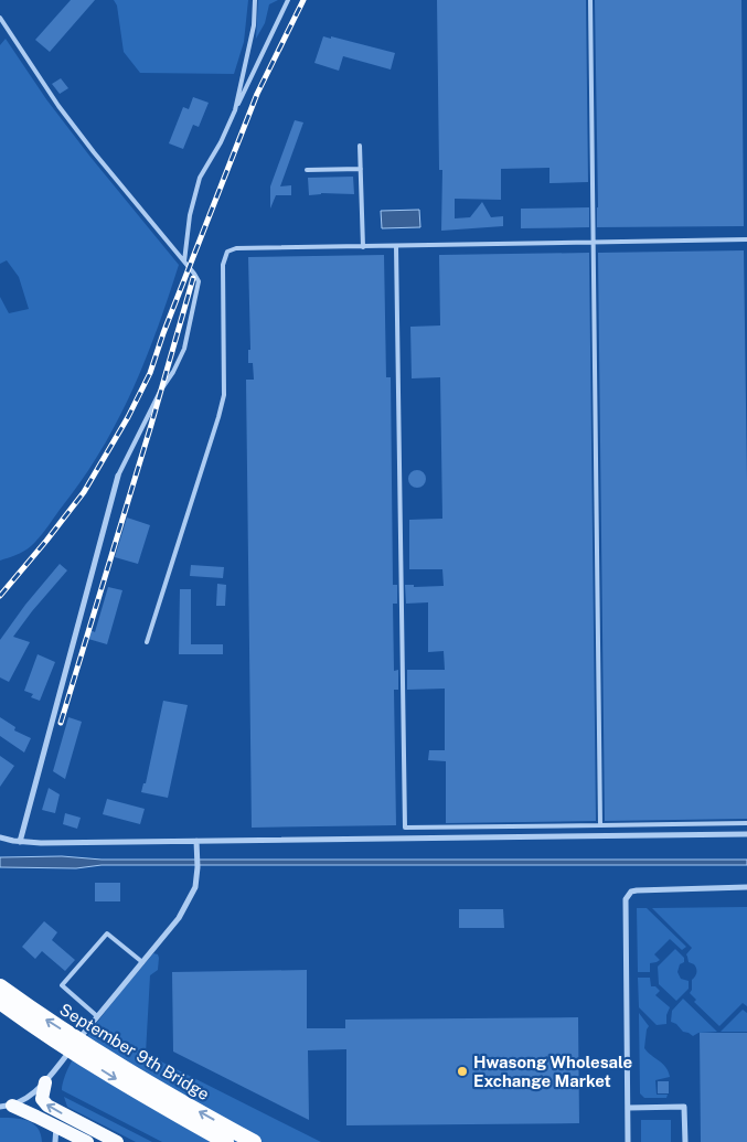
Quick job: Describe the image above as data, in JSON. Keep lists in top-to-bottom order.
{
  "streets": {
    "highway": ["September 9th Bridge"]
  },
  "places": ["Hwasong Wholesale Exchange Market"]
}
